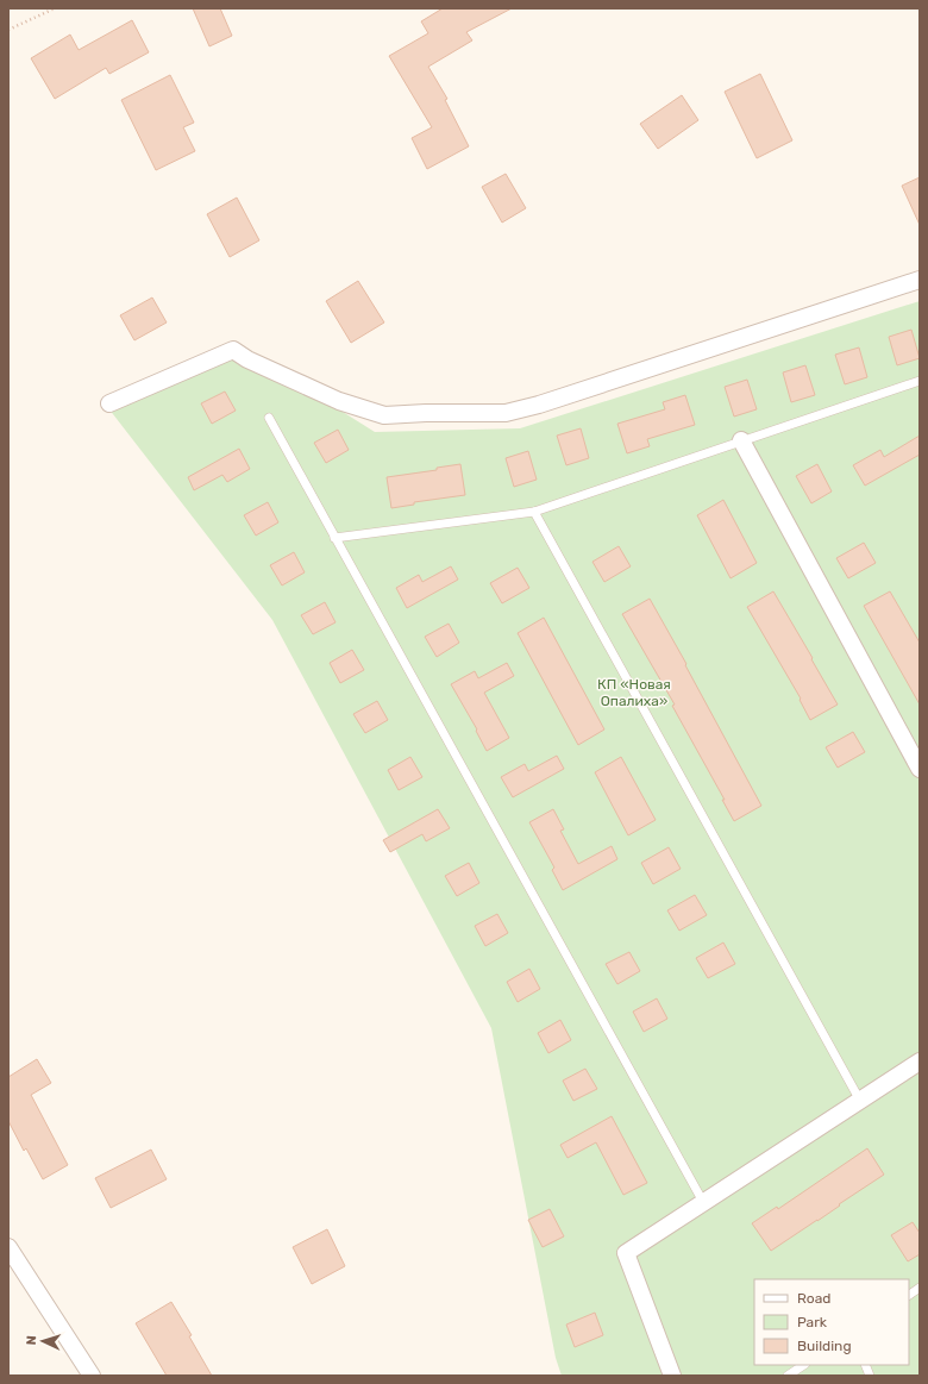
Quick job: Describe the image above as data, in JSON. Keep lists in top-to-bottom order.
{
  "parks": ["КП «Новая Опалиха»"],
  "legend": ["Road", "Park", "Building"],
  "north": "left"
}
